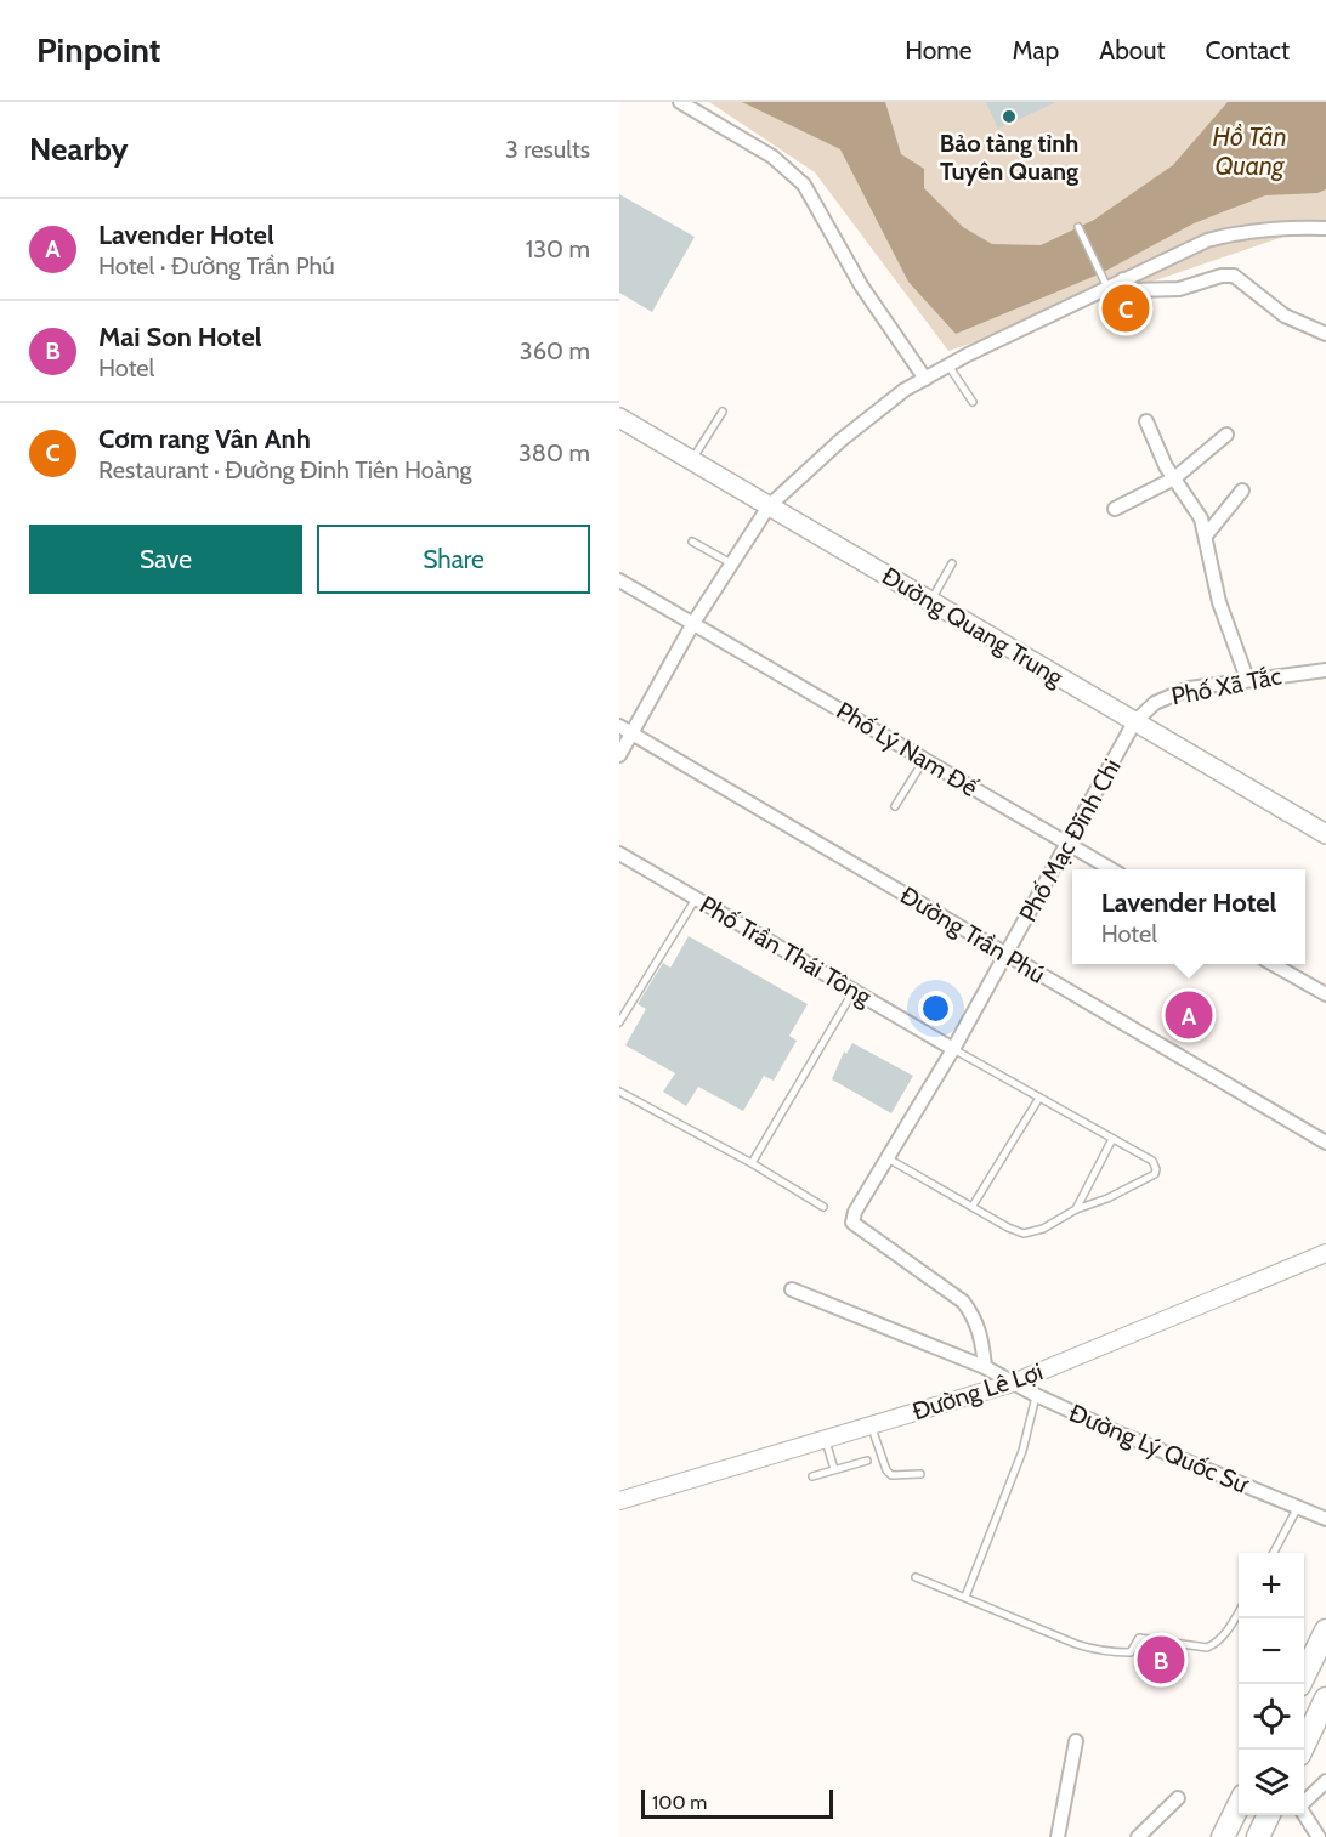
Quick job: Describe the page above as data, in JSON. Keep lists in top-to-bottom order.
{
  "streets": {
    "main road": ["Đường Quang Trung"],
    "street": [
      "Phố Xã Tắc",
      "Phố Lý Nam Đế",
      "Phố Mạc Đĩnh Chi",
      "Đường Trần Phú",
      "Phố Trần Thái Tông",
      "Đường Lê Lợi",
      "Đường Lý Quốc Sư"
    ]
  },
  "crossings": [
    ["Đường Quang Trung", "Phố Xã Tắc"],
    ["Đường Quang Trung", "Phố Mạc Đĩnh Chi"],
    ["Phố Xã Tắc", "Phố Mạc Đĩnh Chi"],
    ["Phố Lý Nam Đế", "Phố Mạc Đĩnh Chi"],
    ["Phố Mạc Đĩnh Chi", "Đường Trần Phú"],
    ["Phố Mạc Đĩnh Chi", "Phố Trần Thái Tông"],
    ["Phố Mạc Đĩnh Chi", "Đường Lý Quốc Sư"],
    ["Đường Lê Lợi", "Đường Lý Quốc Sư"]
  ],
  "water": ["Hồ Tân Quang"],
  "places": ["Bảo tàng tỉnh Tuyên Quang"],
  "scale_bar": "100 m",
  "page": {
    "header": "Pinpoint",
    "nav": [
      "Home",
      "Map",
      "About",
      "Contact"
    ],
    "heading": ["Nearby", "3 results"],
    "list": [
      {
        "mark": "A",
        "name": "Lavender Hotel",
        "note": "Hotel · Đường Trần Phú",
        "value": "130 m"
      },
      {
        "mark": "B",
        "name": "Mai Son Hotel",
        "note": "Hotel",
        "value": "360 m"
      },
      {
        "mark": "C",
        "name": "Cơm rang Vân Anh",
        "note": "Restaurant · Đường Đinh Tiên Hoàng",
        "value": "380 m"
      }
    ],
    "pins": ["C", "A", "B"],
    "buttons": ["Save", "Share"],
    "popup": ["Lavender Hotel", "Hotel"],
    "map_buttons": ["+", "−"],
    "scale": "100 m"
  }
}
